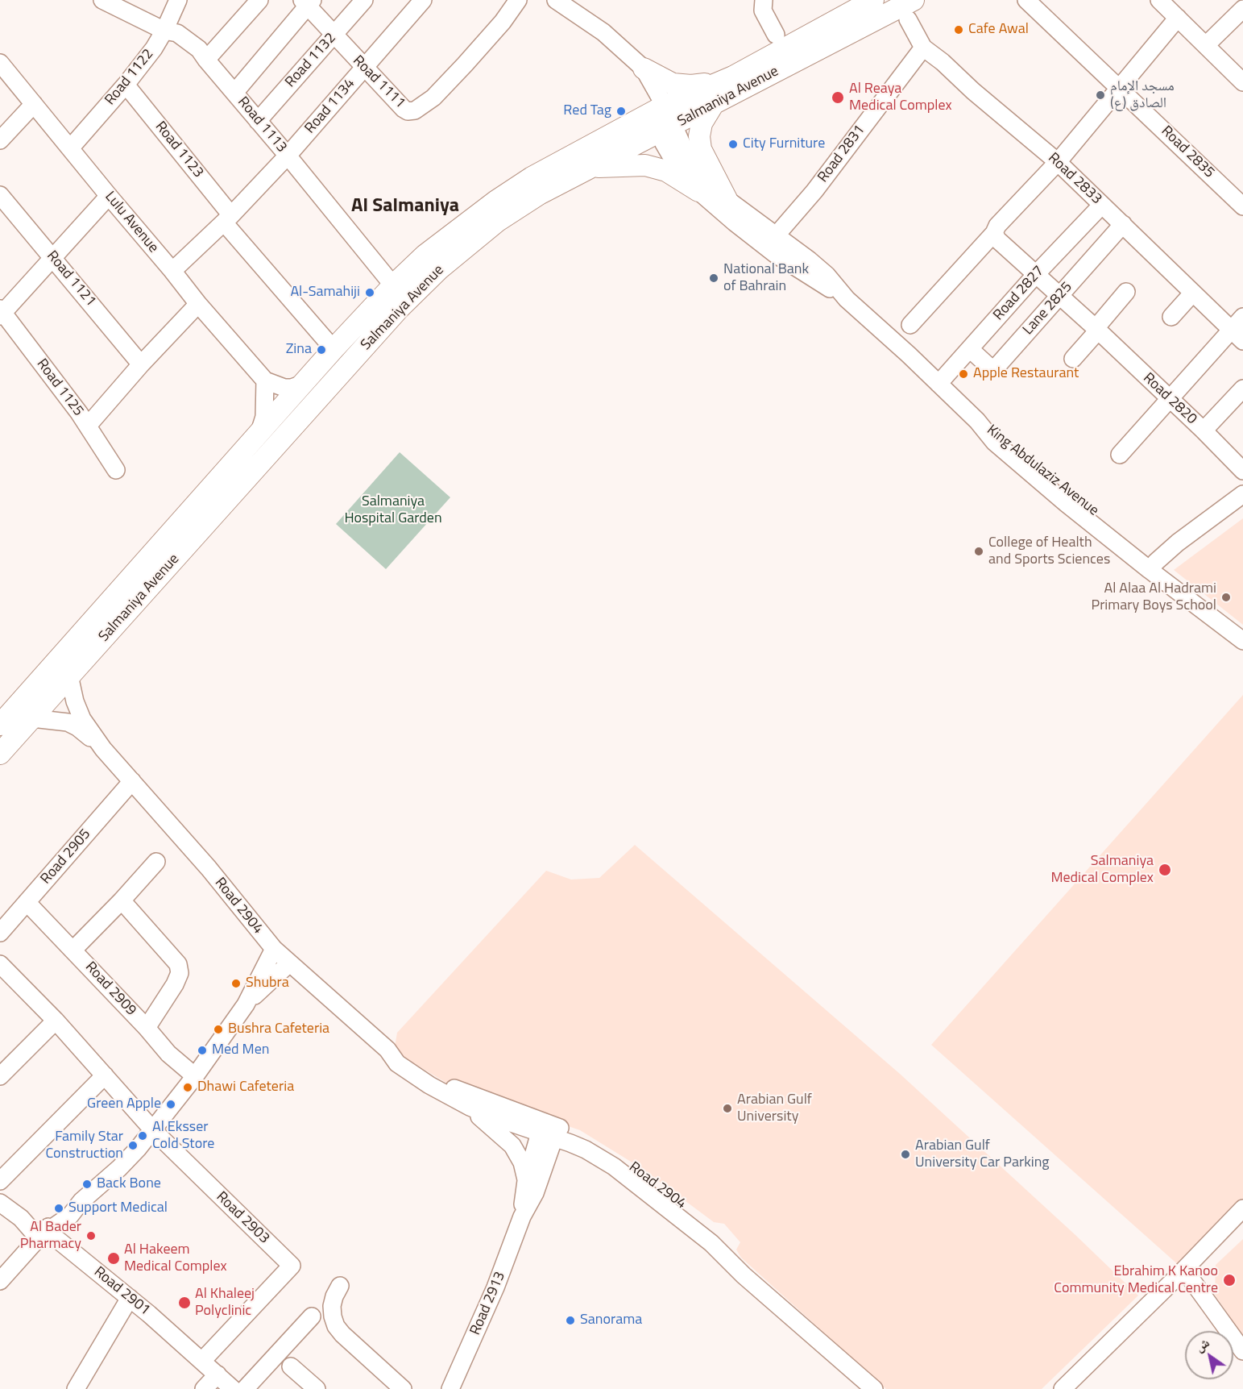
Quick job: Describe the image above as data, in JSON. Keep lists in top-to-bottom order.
{
  "streets": {
    "main road": ["Salmaniya Avenue"],
    "street": [
      "Road 1132",
      "Road 1122",
      "Road 1111",
      "Road 1134",
      "Road 1113",
      "Road 1123",
      "Road 2835",
      "Road 2831",
      "Road 2833",
      "Lulu Avenue",
      "Road 1121",
      "Road 2827",
      "Lane 2825",
      "Road 1125",
      "Road 2820",
      "King Abdulaziz Avenue",
      "Road 2905",
      "Road 2904",
      "Road 2909",
      "Road 2903",
      "Road 2901",
      "Road 2913"
    ]
  },
  "crossings": [
    ["Road 1132", "Road 1111"],
    ["Road 1132", "Road 1113"],
    ["Road 1122", "Road 1113"],
    ["Road 1122", "Road 1123"],
    ["Road 1122", "Lulu Avenue"],
    ["Road 1111", "Road 1134"],
    ["Salmaniya Avenue", "Road 1113"],
    ["Salmaniya Avenue", "Road 1123"],
    ["Salmaniya Avenue", "Road 2833"],
    ["Salmaniya Avenue", "King Abdulaziz Avenue"],
    ["Salmaniya Avenue", "Road 2904"],
    ["Road 1134", "Road 1113"],
    ["Road 1134", "Road 1123"],
    ["Road 1134", "Lulu Avenue"],
    ["Road 2831", "Road 2833"],
    ["Road 2831", "King Abdulaziz Avenue"],
    ["Road 2833", "Road 2827"],
    ["Road 2833", "Lane 2825"],
    ["Road 2827", "Lane 2825"],
    ["Road 2827", "Road 2820"],
    ["Road 2827", "King Abdulaziz Avenue"],
    ["Lane 2825", "Road 2820"],
    ["Road 2905", "Road 2904"],
    ["Road 2905", "Road 2909"],
    ["Road 2904", "Road 2913"],
    ["Road 2903", "Road 2901"]
  ],
  "districts": ["Al Salmaniya"],
  "parks": ["Salmaniya Hospital Garden"],
  "places": [
    "Cafe Awal",
    "مسجد الإمام الصادق (ع)",
    "Al Reaya Medical Complex",
    "Red Tag",
    "City Furniture",
    "National Bank of Bahrain",
    "Al-Samahiji",
    "Zina",
    "Apple Restaurant",
    "College of Health and Sports Sciences",
    "Al Alaa Al Hadrami Primary Boys School",
    "Salmaniya Medical Complex",
    "Shubra",
    "Bushra Cafeteria",
    "Med Men",
    "Dhawi Cafeteria",
    "Green Apple",
    "Arabian Gulf University",
    "Al Eksser Cold Store",
    "Family Star Construction",
    "Arabian Gulf University Car Parking",
    "Back Bone",
    "Support Medical",
    "Al Bader Pharmacy",
    "Al Hakeem Medical Complex",
    "Ebrahim K Kanoo Community Medical Centre",
    "Al Khaleej Polyclinic",
    "Sanorama"
  ],
  "north": "top left"
}
